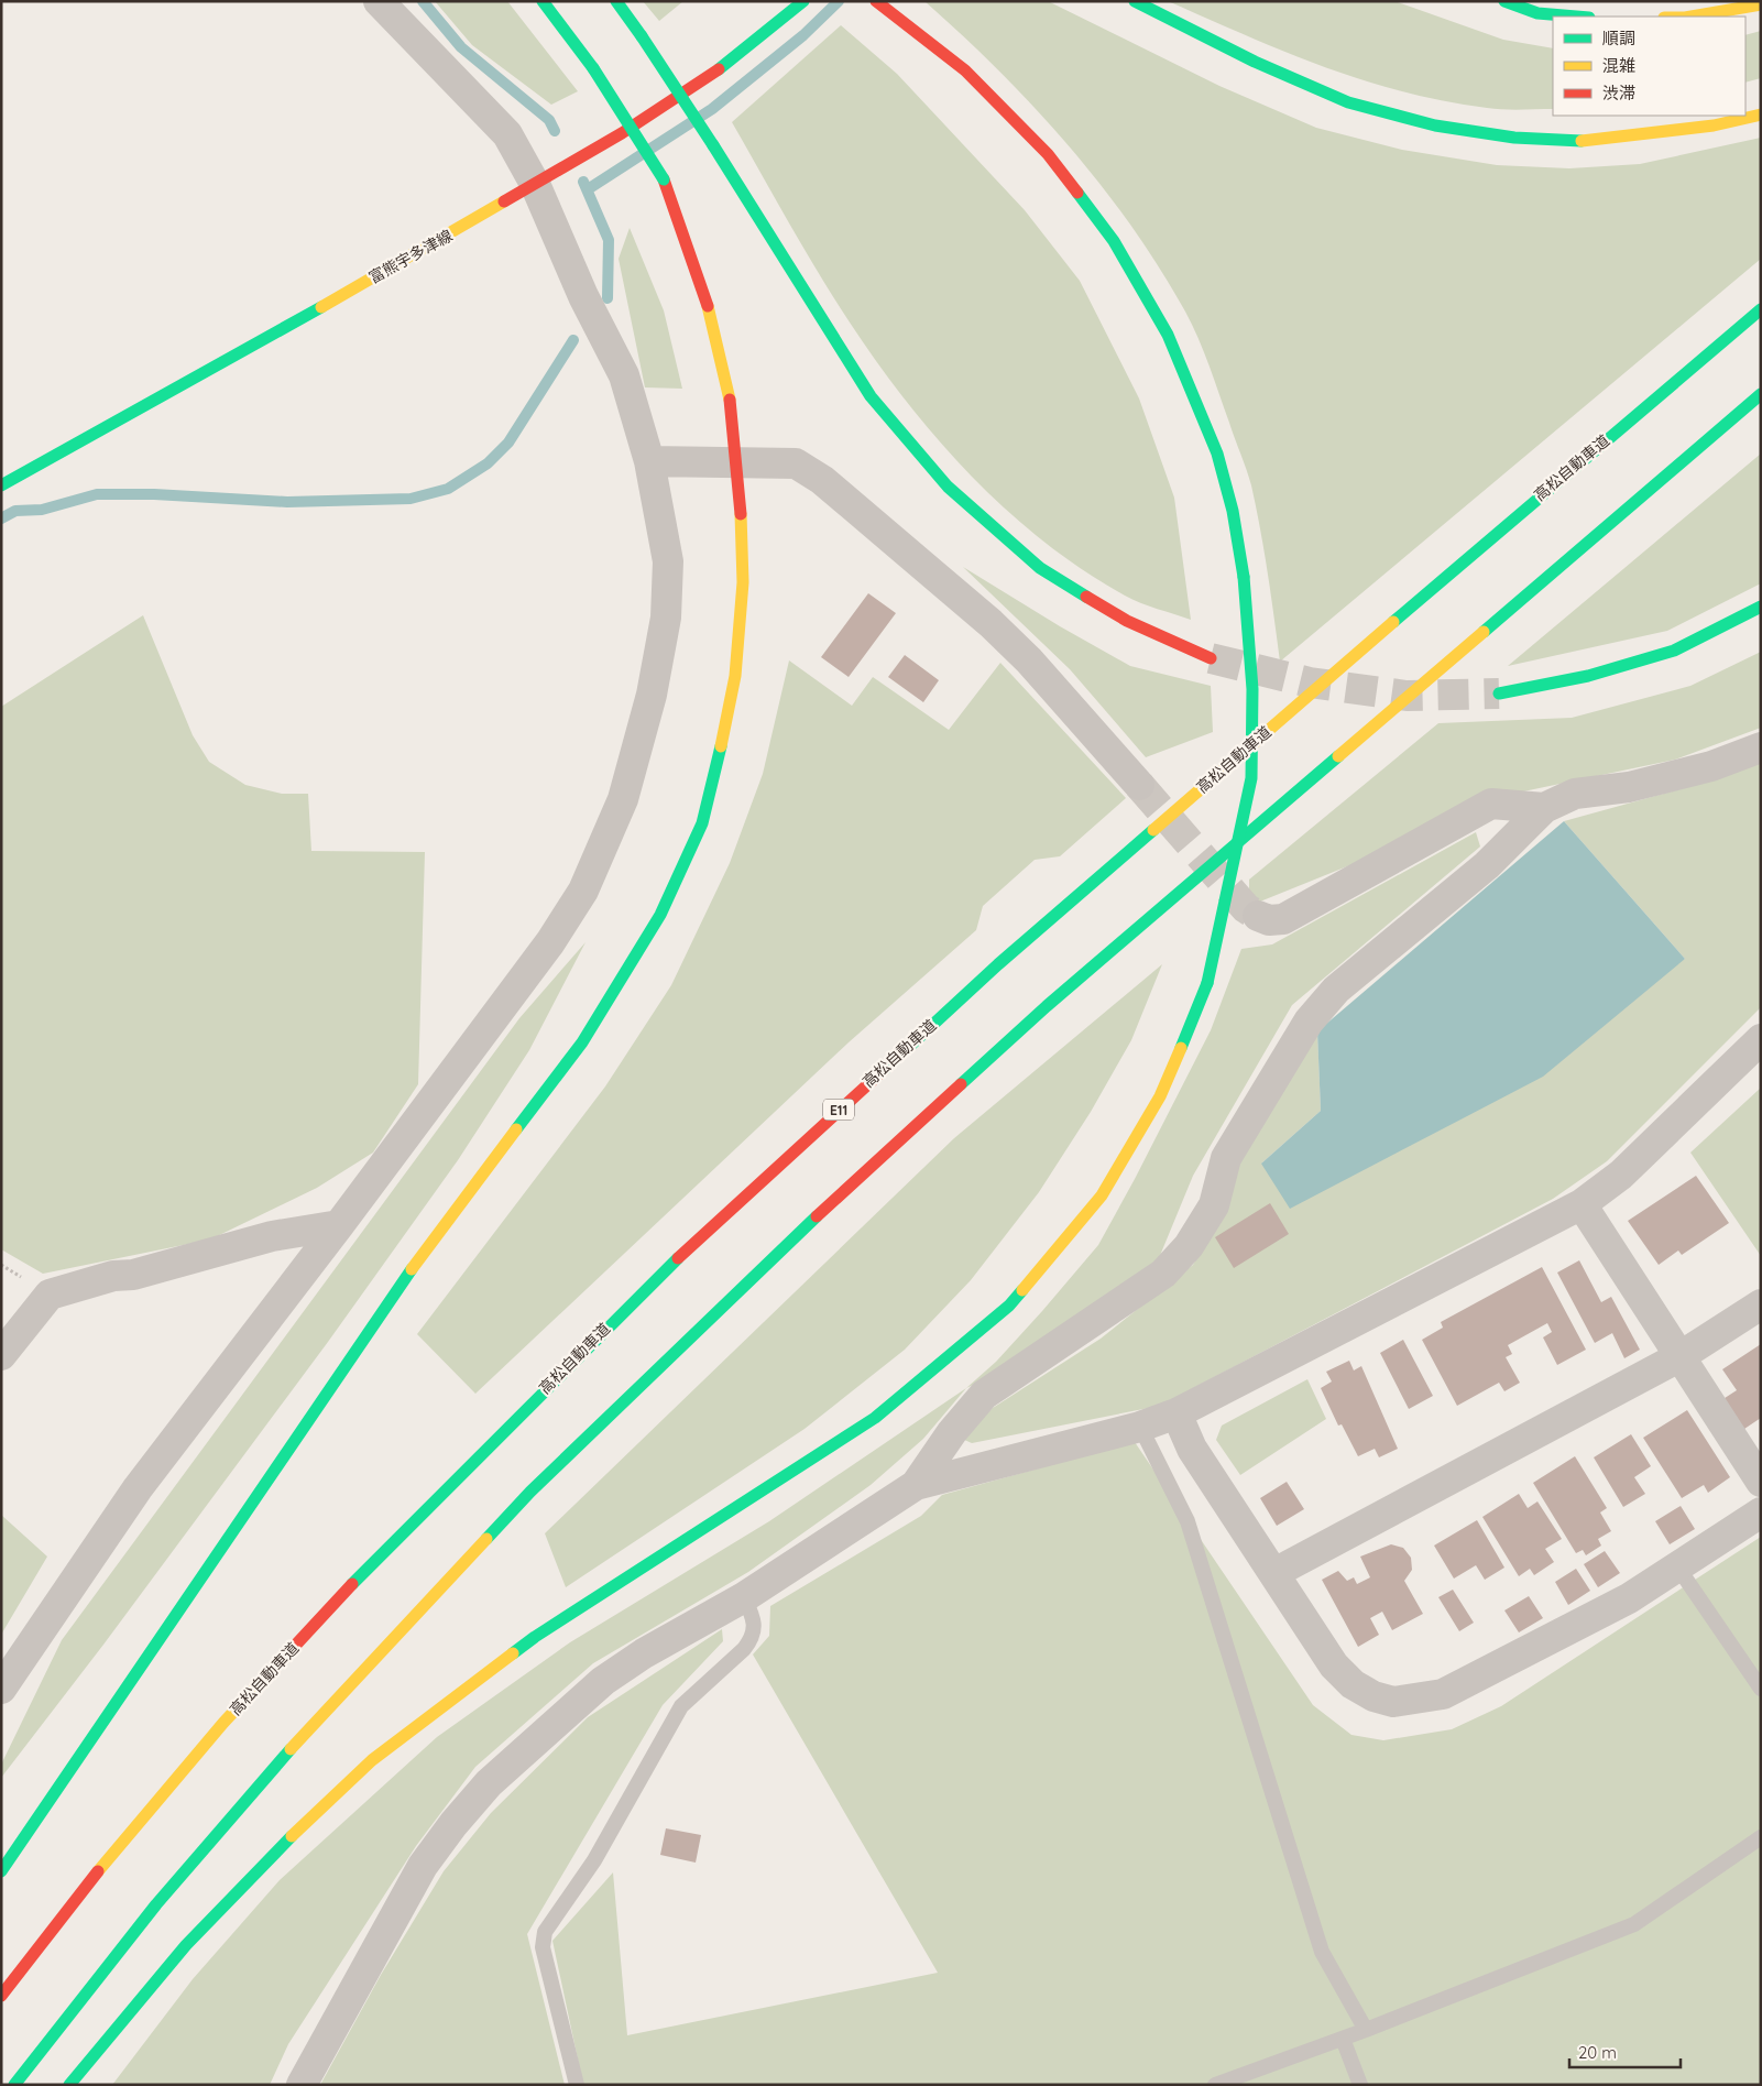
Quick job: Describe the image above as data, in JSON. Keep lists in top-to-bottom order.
{
  "streets": {
    "main road": ["富熊宇多津線", "高松自動車道", "E11"]
  },
  "legend": ["順調", "混雑", "渋滞"],
  "scale_bar": "20 m"
}
